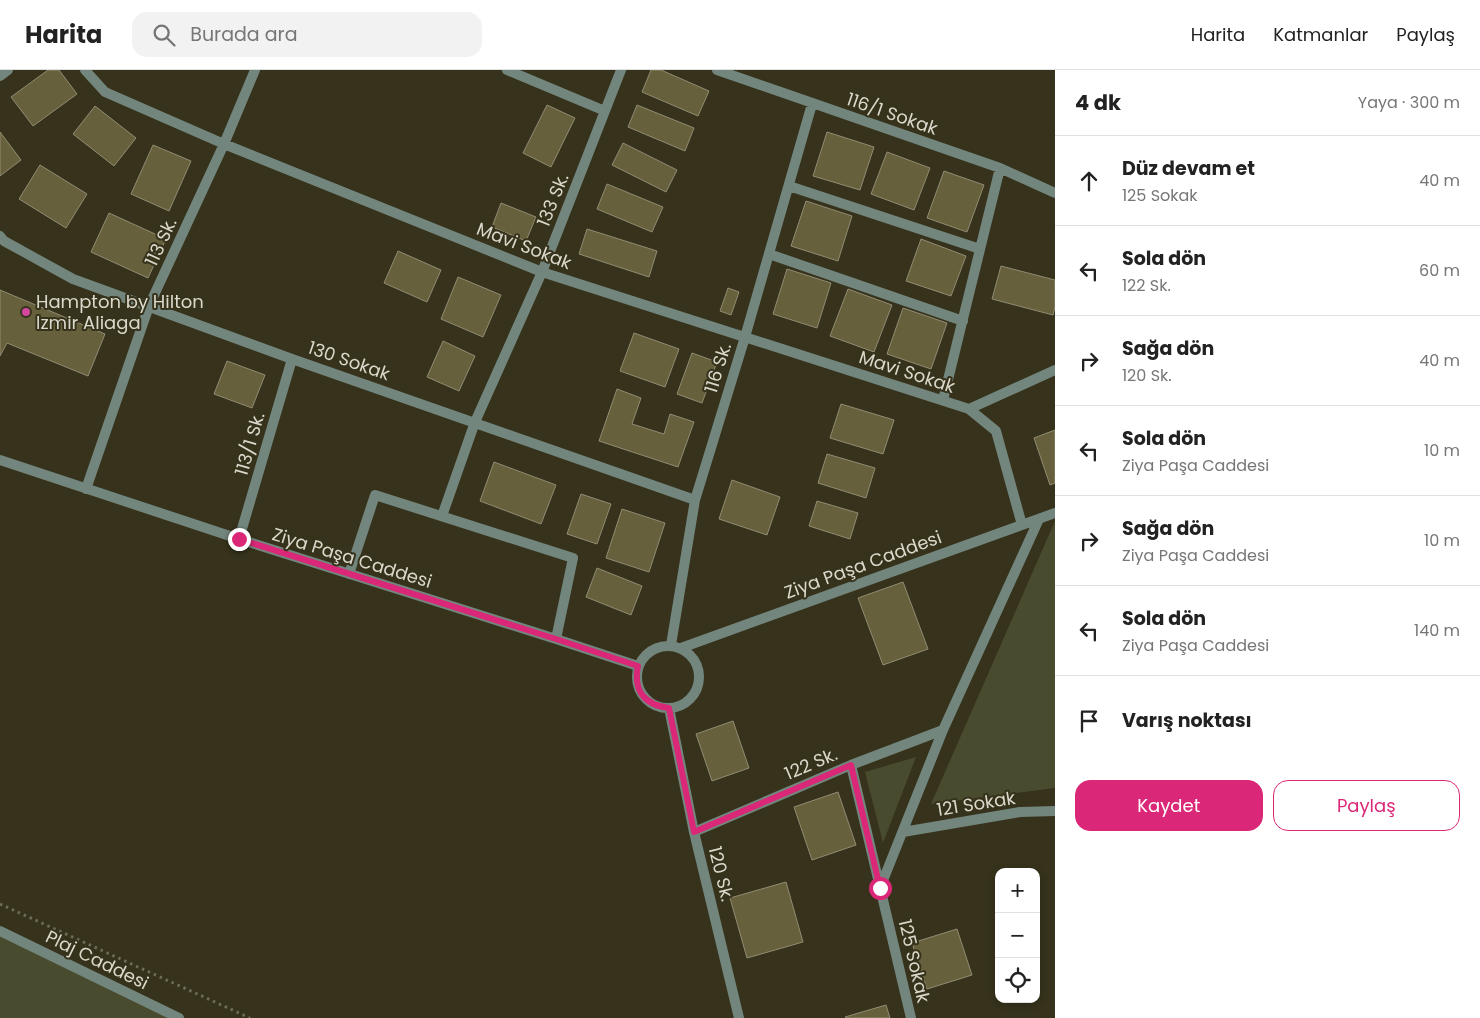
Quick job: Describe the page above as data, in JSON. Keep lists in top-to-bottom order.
{
  "streets": {
    "street": [
      "116/1 Sokak",
      "133 Sk.",
      "113 Sk.",
      "Mavi Sokak",
      "130 Sokak",
      "116 Sk.",
      "113/1 Sk.",
      "Ziya Paşa Caddesi",
      "122 Sk.",
      "121 Sokak",
      "120 Sk.",
      "Plaj Caddesi",
      "125 Sokak"
    ]
  },
  "crossings": [
    ["116/1 Sokak", "116 Sk."],
    ["133 Sk.", "Mavi Sokak"],
    ["133 Sk.", "130 Sokak"],
    ["113 Sk.", "Mavi Sokak"],
    ["113 Sk.", "130 Sokak"],
    ["113 Sk.", "Ziya Paşa Caddesi"],
    ["Mavi Sokak", "116 Sk."],
    ["130 Sokak", "116 Sk."],
    ["130 Sokak", "113/1 Sk."],
    ["116 Sk.", "Ziya Paşa Caddesi"],
    ["116 Sk.", "120 Sk."],
    ["113/1 Sk.", "Ziya Paşa Caddesi"],
    ["Ziya Paşa Caddesi", "120 Sk."],
    ["122 Sk.", "120 Sk."],
    ["122 Sk.", "125 Sokak"]
  ],
  "places": ["Hampton by Hilton Izmir Aliaga"],
  "page": {
    "header": "Harita",
    "search": "Burada ara",
    "nav": ["Harita", "Katmanlar", "Paylaş"],
    "heading": ["4 dk", "Yaya · 300 m"],
    "list": [
      ["Düz devam et", "125 Sokak", "40 m"],
      ["Sola dön", "122 Sk.", "60 m"],
      ["Sağa dön", "120 Sk.", "40 m"],
      ["Sola dön", "Ziya Paşa Caddesi", "10 m"],
      ["Sağa dön", "Ziya Paşa Caddesi", "10 m"],
      ["Sola dön", "Ziya Paşa Caddesi", "140 m"],
      "Varış noktası"
    ],
    "buttons": ["Kaydet", "Paylaş"],
    "map_buttons": ["+", "−"]
  }
}
